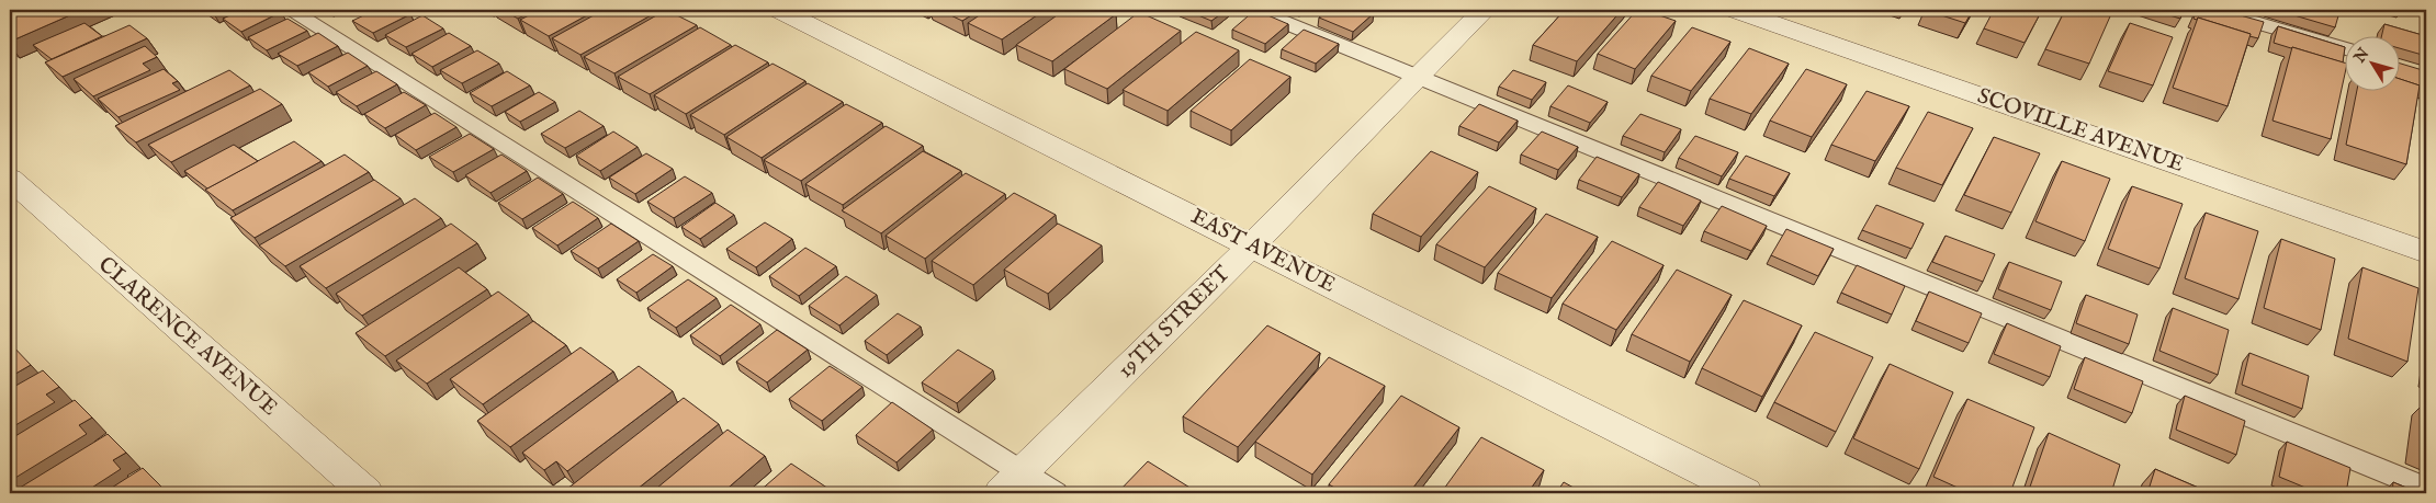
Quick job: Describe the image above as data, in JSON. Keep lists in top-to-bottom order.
{
  "streets": {
    "street": [
      "SCOVILLE AVENUE",
      "EAST AVENUE",
      "19TH STREET",
      "CLARENCE AVENUE"
    ]
  },
  "crossings": [
    ["EAST AVENUE", "19TH STREET"]
  ],
  "north": "top left"
}
